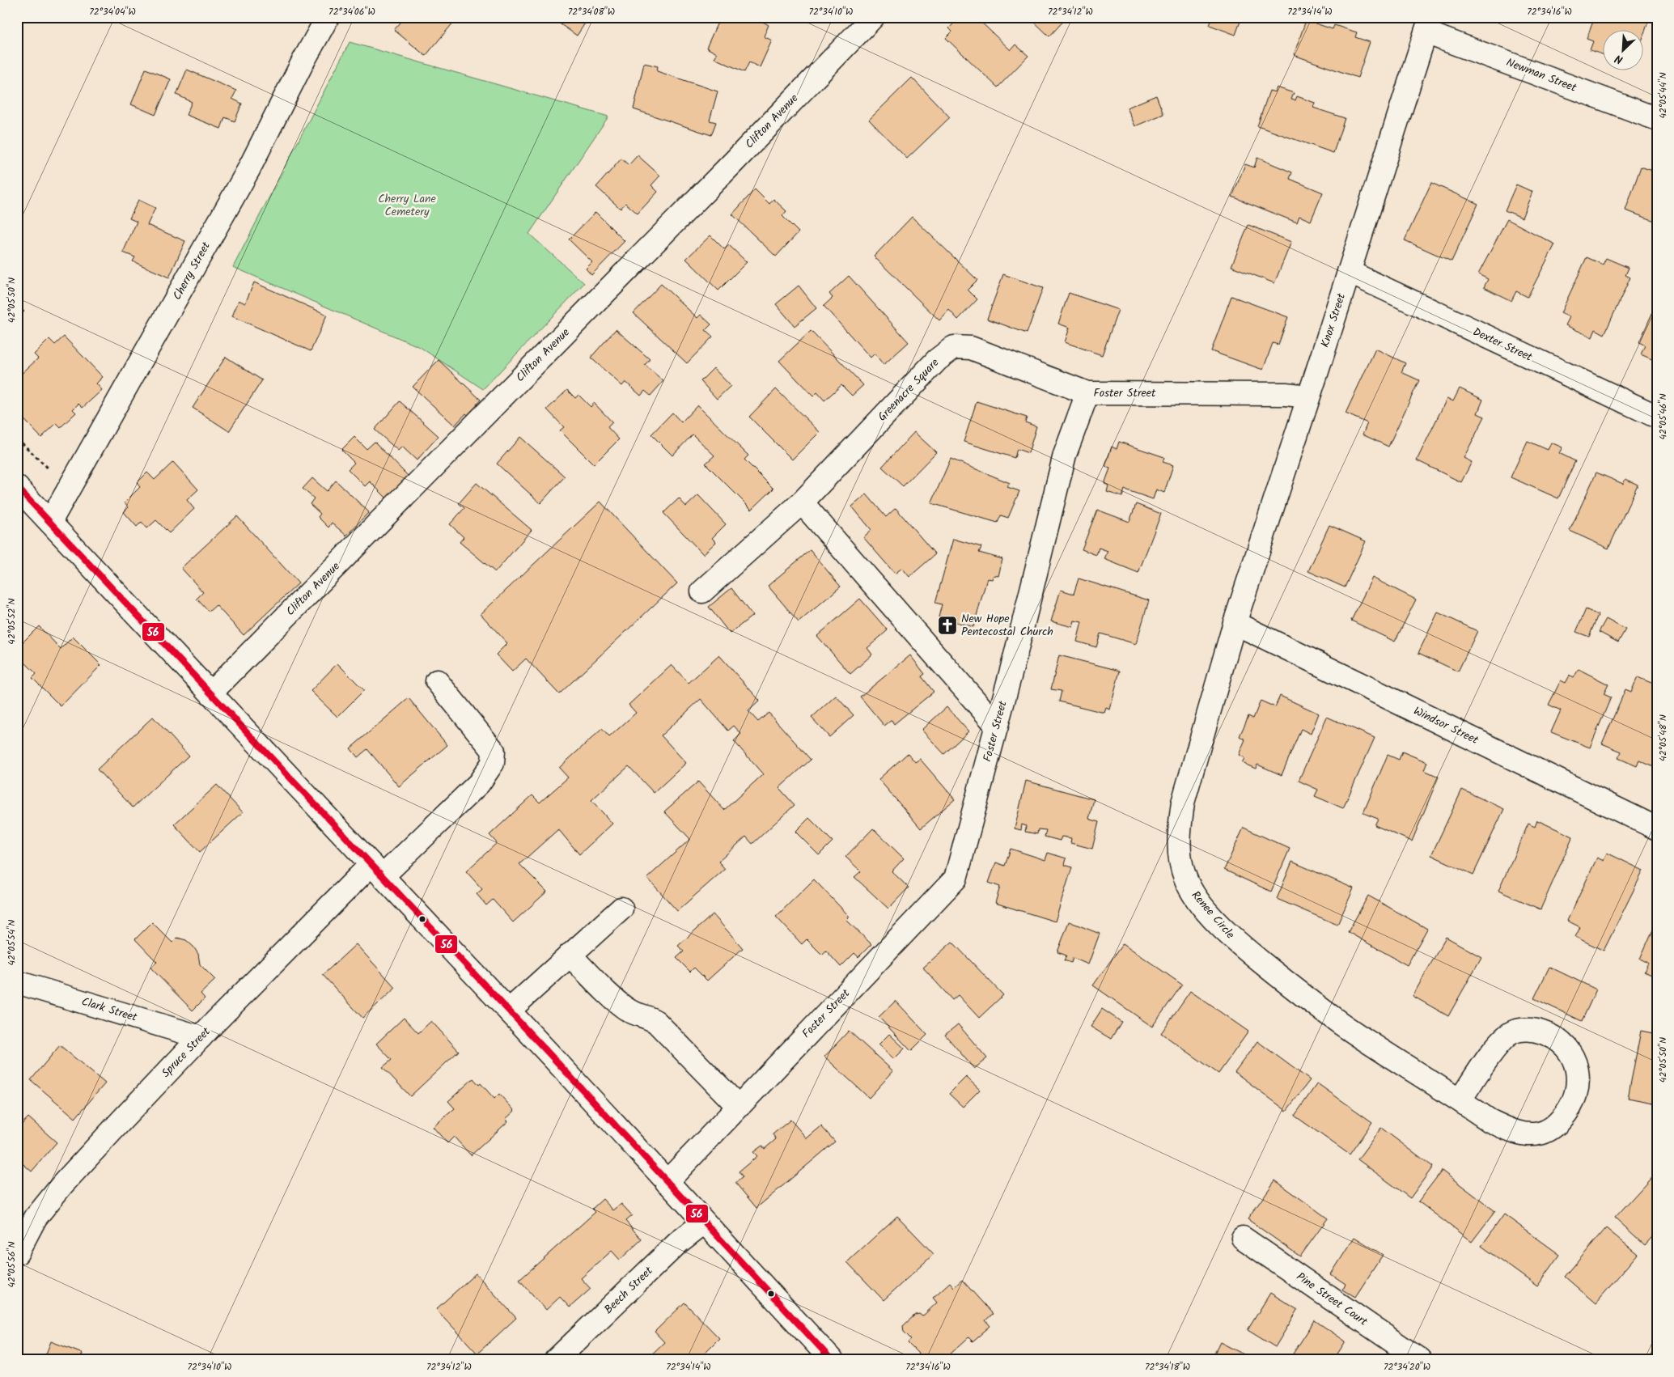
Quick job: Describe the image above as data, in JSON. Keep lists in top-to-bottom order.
{
  "streets": {
    "street": [
      "Newman Street",
      "Clifton Avenue",
      "Cherry Street",
      "Knox Street",
      "Dexter Street",
      "Greenacre Square",
      "Foster Street",
      "Windsor Street",
      "Renee Circle",
      "Clark Street",
      "Spruce Street",
      "Beech Street",
      "Pine Street Court"
    ]
  },
  "crossings": [
    ["Newman Street", "Knox Street"],
    ["Knox Street", "Dexter Street"],
    ["Knox Street", "Foster Street"],
    ["Knox Street", "Windsor Street"],
    ["Knox Street", "Renee Circle"],
    ["Greenacre Square", "Foster Street"],
    ["Windsor Street", "Renee Circle"],
    ["Clark Street", "Spruce Street"]
  ],
  "parks": ["Cherry Lane Cemetery"],
  "places": {
    "church": ["New Hope Pentecostal Church"]
  },
  "lines": ["transit line 56"],
  "north": "bottom left",
  "coordinates": [
    "72°34'04\"W",
    "72°34'06\"W",
    "72°34'08\"W",
    "72°34'10\"W",
    "72°34'12\"W",
    "72°34'14\"W",
    "72°34'16\"W",
    "42°05'44\"N",
    "42°05'50\"N",
    "42°05'46\"N",
    "42°05'52\"N",
    "42°05'48\"N",
    "42°05'54\"N",
    "42°05'56\"N",
    "72°34'18\"W",
    "72°34'20\"W"
  ]
}
